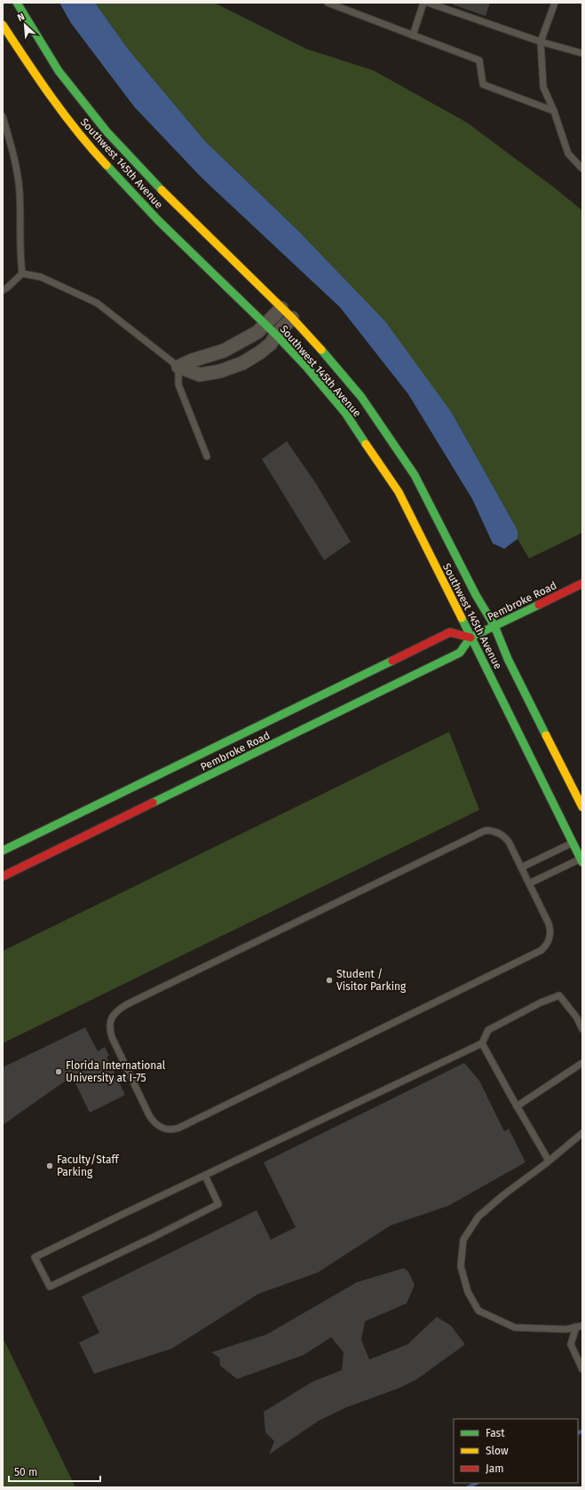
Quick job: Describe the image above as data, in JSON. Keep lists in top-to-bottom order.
{
  "streets": {
    "street": ["Southwest 145th Avenue", "Pembroke Road"]
  },
  "crossings": [
    ["Southwest 145th Avenue", "Pembroke Road"]
  ],
  "places": ["Student / Visitor Parking", "Florida International University at I-75", "Faculty/Staff Parking"],
  "legend": ["Fast", "Slow", "Jam"],
  "scale_bar": "50 m",
  "north": "top left"
}
